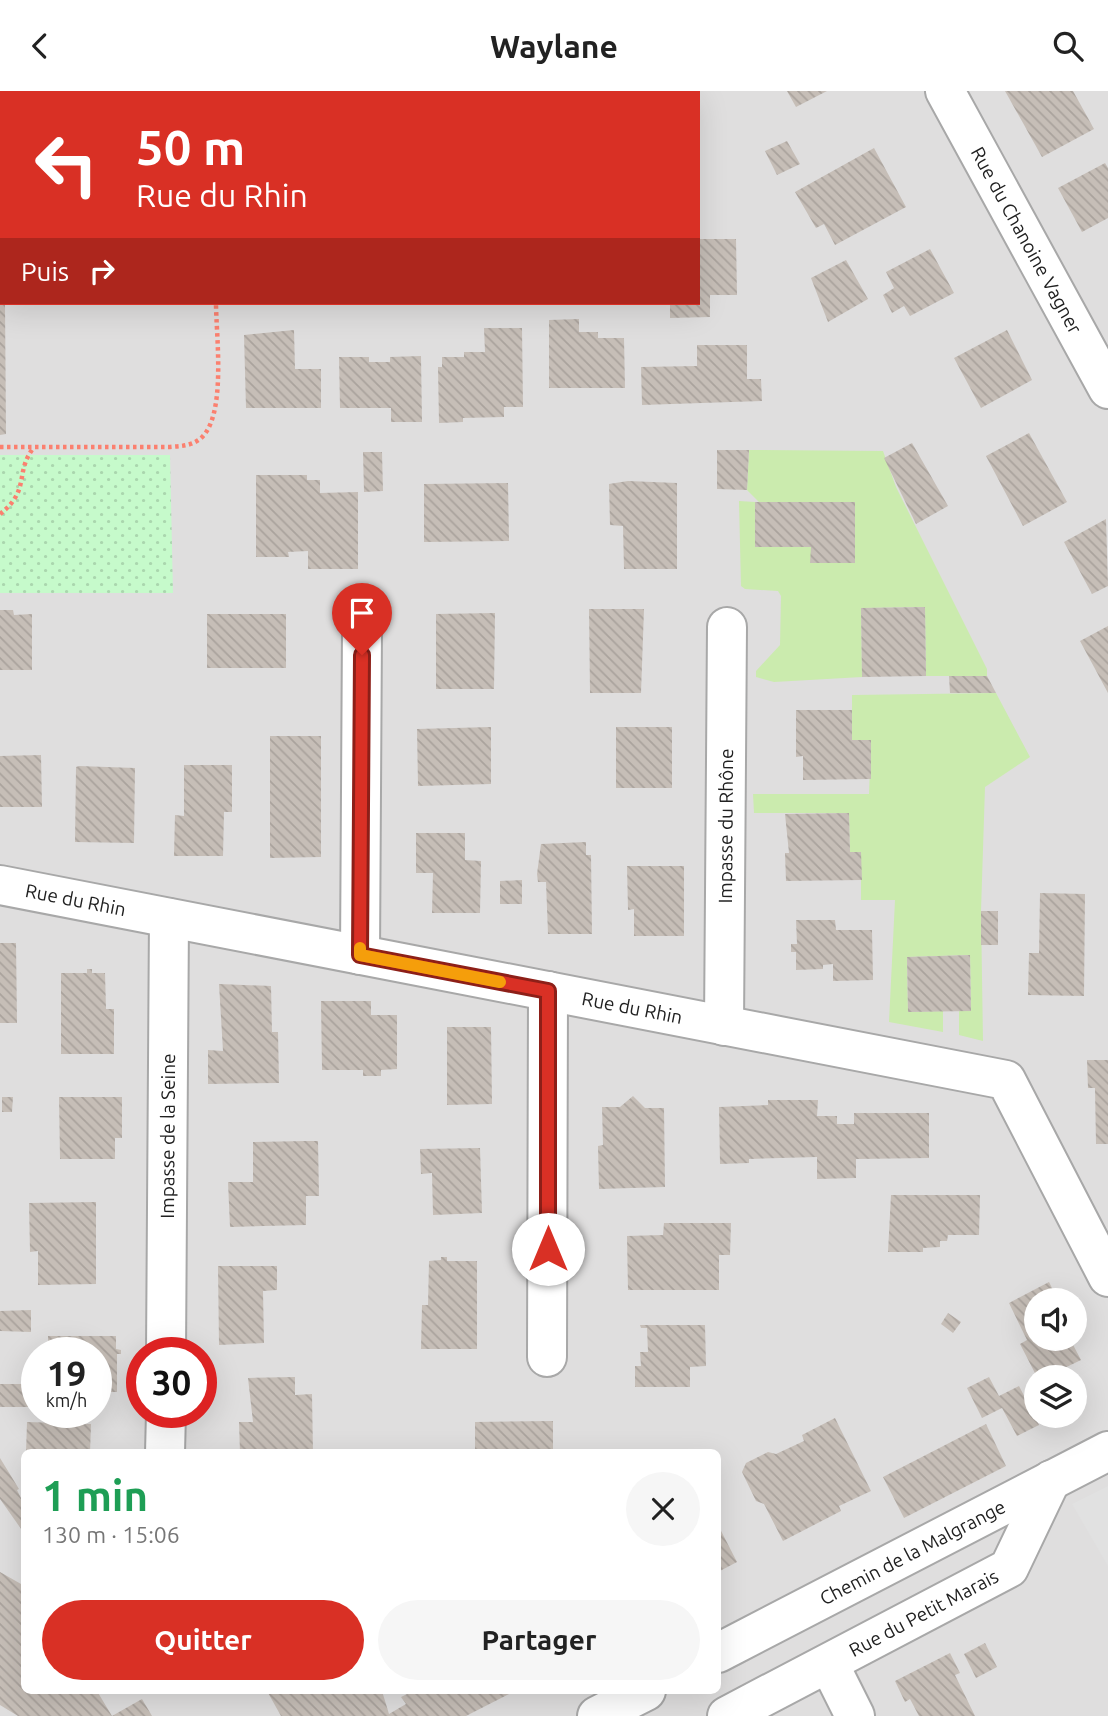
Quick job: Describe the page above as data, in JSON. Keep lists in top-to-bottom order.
{
  "streets": {
    "street": [
      "Rue du Chanoine Vagner",
      "Impasse du Rhône",
      "Rue du Rhin",
      "Impasse de la Seine",
      "Chemin de la Malgrange",
      "Rue du Petit Marais"
    ]
  },
  "crossings": [
    ["Impasse du Rhône", "Rue du Rhin"],
    ["Rue du Rhin", "Impasse de la Seine"],
    ["Chemin de la Malgrange", "Rue du Petit Marais"]
  ],
  "page": {
    "header": "Waylane",
    "turn": ["50 m", "Rue du Rhin"],
    "then": "Puis",
    "speed": "19 km/h",
    "limit": "30",
    "heading": ["1 min", "130 m · 15:06"],
    "buttons": ["Quitter", "Partager"]
  }
}
